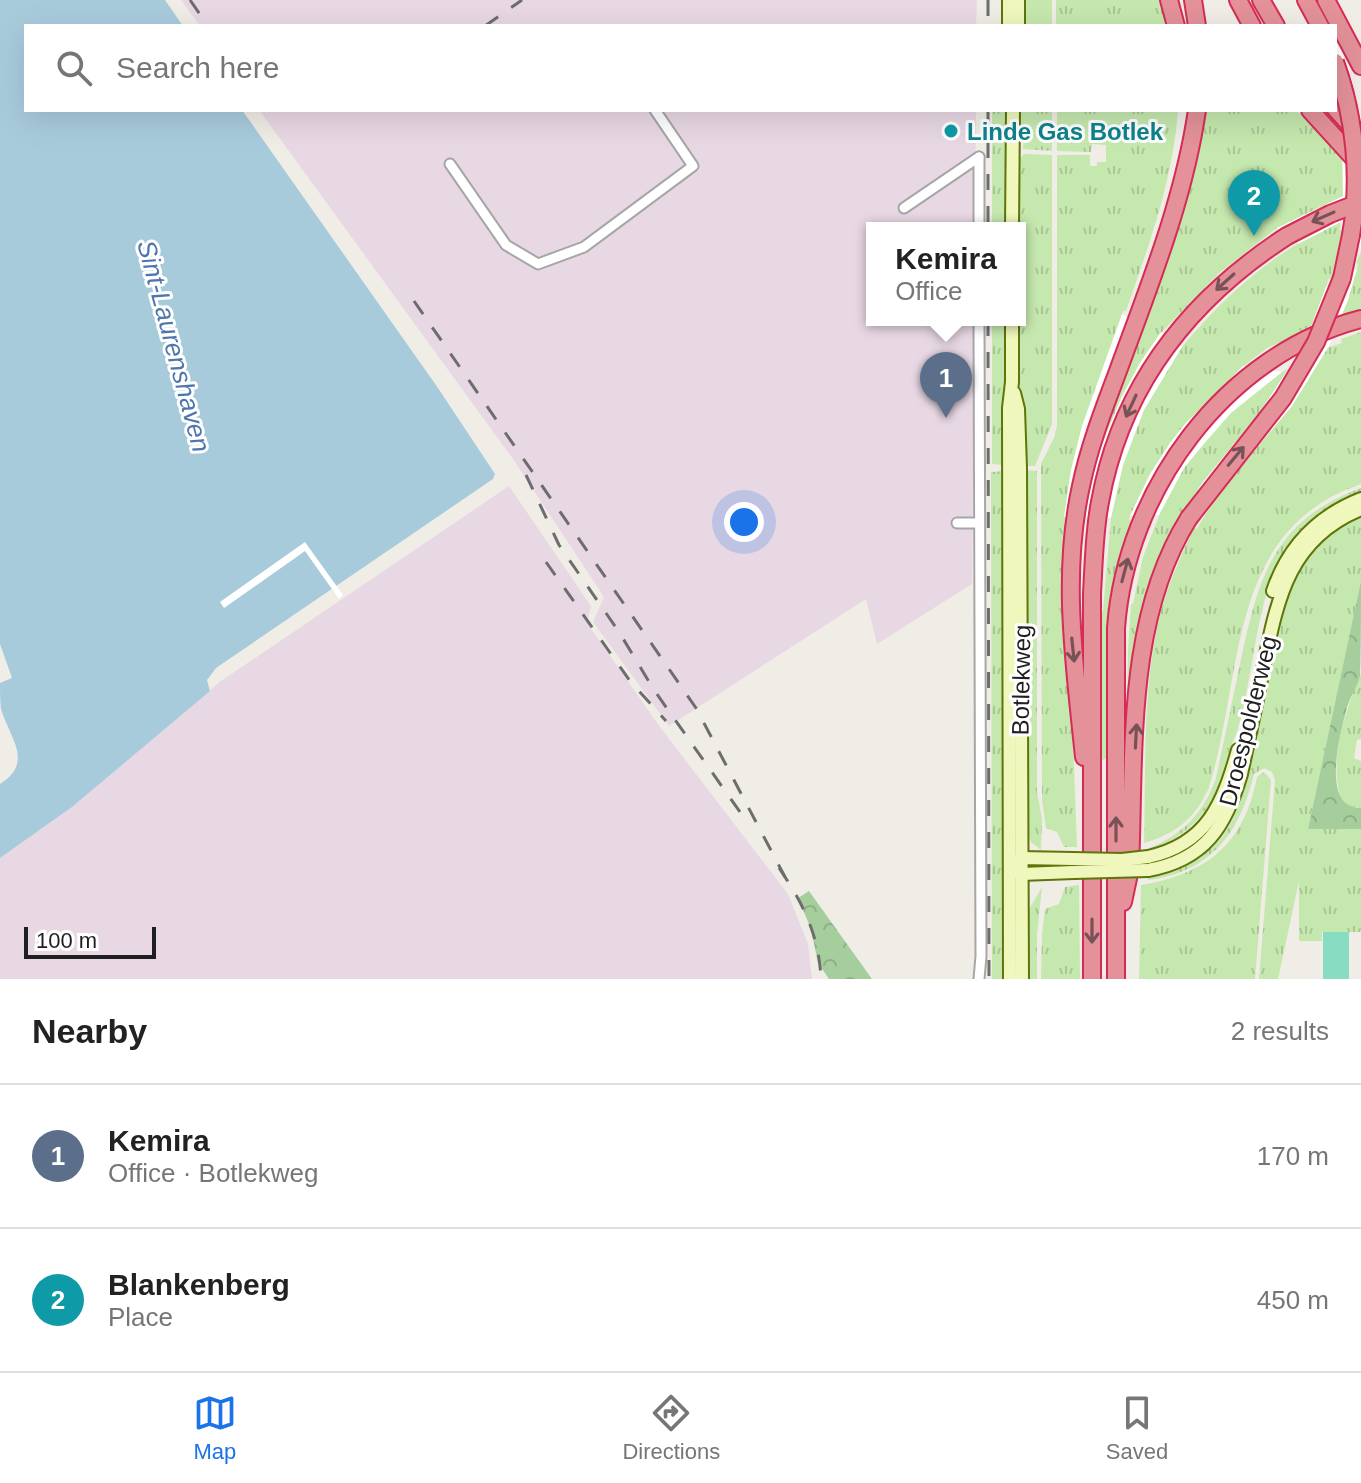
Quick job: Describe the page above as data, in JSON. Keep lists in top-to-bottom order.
{
  "streets": {
    "main road": ["Botlekweg", "Droespolderweg"]
  },
  "crossings": [
    ["Botlekweg", "Droespolderweg"]
  ],
  "water": ["Sint-Laurenshaven"],
  "places": ["Linde Gas Botlek"],
  "scale_bar": "100 m",
  "page": {
    "search": "Search here",
    "pins": ["2", "1"],
    "popup": ["Kemira", "Office"],
    "scale": "100 m",
    "heading": ["Nearby", "2 results"],
    "list": [
      {
        "mark": "1",
        "name": "Kemira",
        "note": "Office · Botlekweg",
        "value": "170 m"
      },
      {
        "mark": "2",
        "name": "Blankenberg",
        "note": "Place",
        "value": "450 m"
      }
    ],
    "nav": ["Map", "Directions", "Saved"]
  }
}
